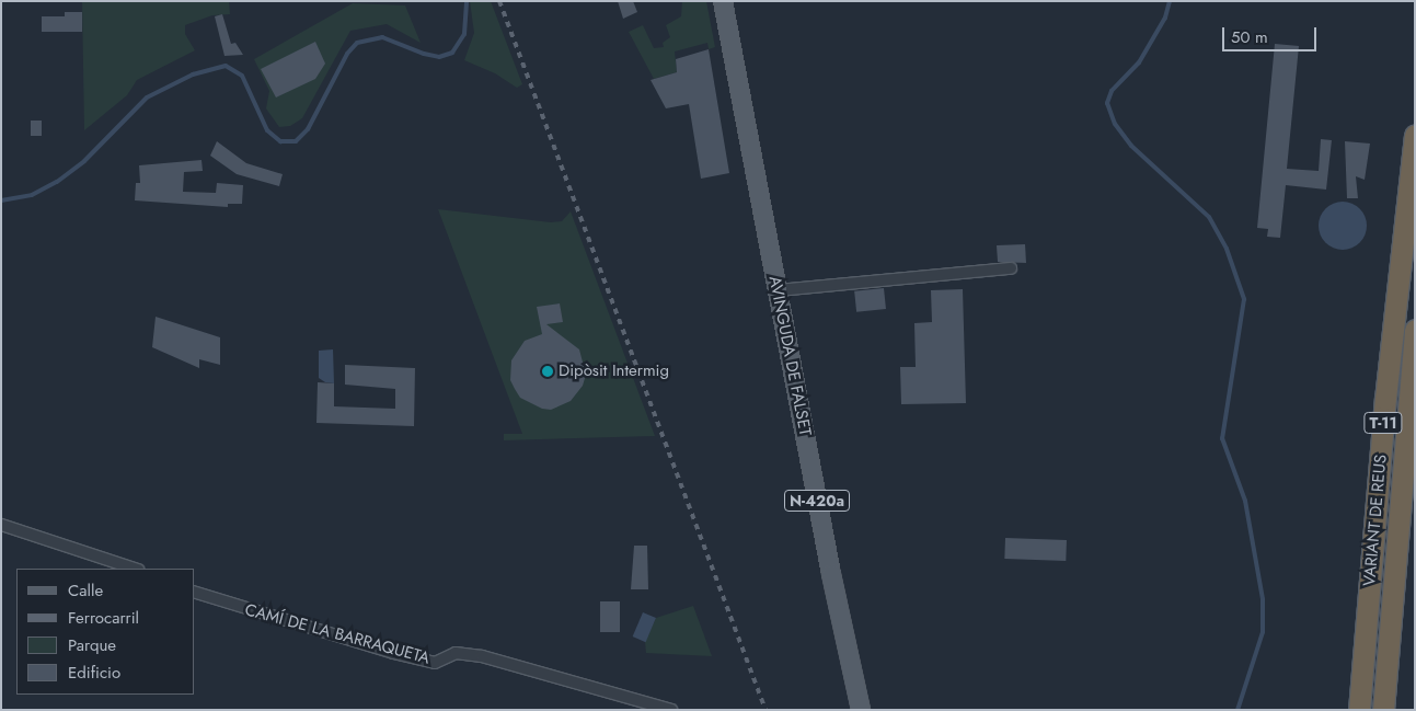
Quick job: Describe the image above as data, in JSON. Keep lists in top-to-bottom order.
{
  "streets": {
    "highway": ["T-11", "VARIANT DE REUS"],
    "main road": ["AVINGUDA DE FALSET", "N-420a"],
    "street": ["CAMÍ DE LA BARRAQUETA"]
  },
  "places": ["Dipòsit Intermig"],
  "legend": [
    "Calle",
    "Ferrocarril",
    "Parque",
    "Edificio"
  ],
  "scale_bar": "50 m"
}
